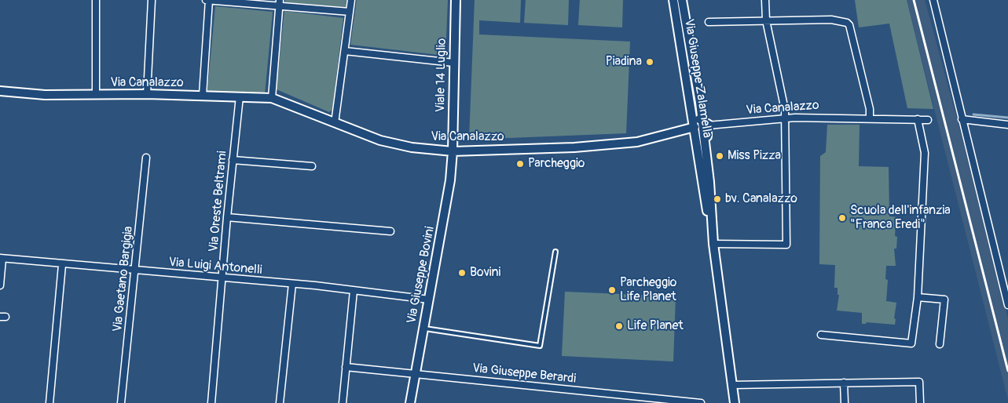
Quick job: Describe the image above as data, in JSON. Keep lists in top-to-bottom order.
{
  "streets": {
    "street": [
      "Viale 14 Luglio",
      "Via Giuseppe Zalamella",
      "Via Canalazzo",
      "Via Oreste Beltrami",
      "Via Luigi Antonelli",
      "Via Giuseppe Bovini",
      "Via Gaetano Bargigia",
      "Via Giuseppe Berardi"
    ]
  },
  "crossings": [
    ["Viale 14 Luglio", "Via Canalazzo"],
    ["Viale 14 Luglio", "Via Giuseppe Bovini"],
    ["Via Giuseppe Zalamella", "Via Canalazzo"],
    ["Via Canalazzo", "Via Oreste Beltrami"],
    ["Via Canalazzo", "Via Giuseppe Bovini"],
    ["Via Oreste Beltrami", "Via Luigi Antonelli"],
    ["Via Luigi Antonelli", "Via Giuseppe Bovini"],
    ["Via Luigi Antonelli", "Via Gaetano Bargigia"],
    ["Via Giuseppe Bovini", "Via Giuseppe Berardi"]
  ],
  "places": [
    "Piadina",
    "Miss Pizza",
    "Parcheggio",
    "bv. Canalazzo",
    "Scuola dell'infanzia \"Franca Eredi\"",
    "Bovini",
    "Parcheggio Life Planet",
    "Life Planet"
  ]
}
